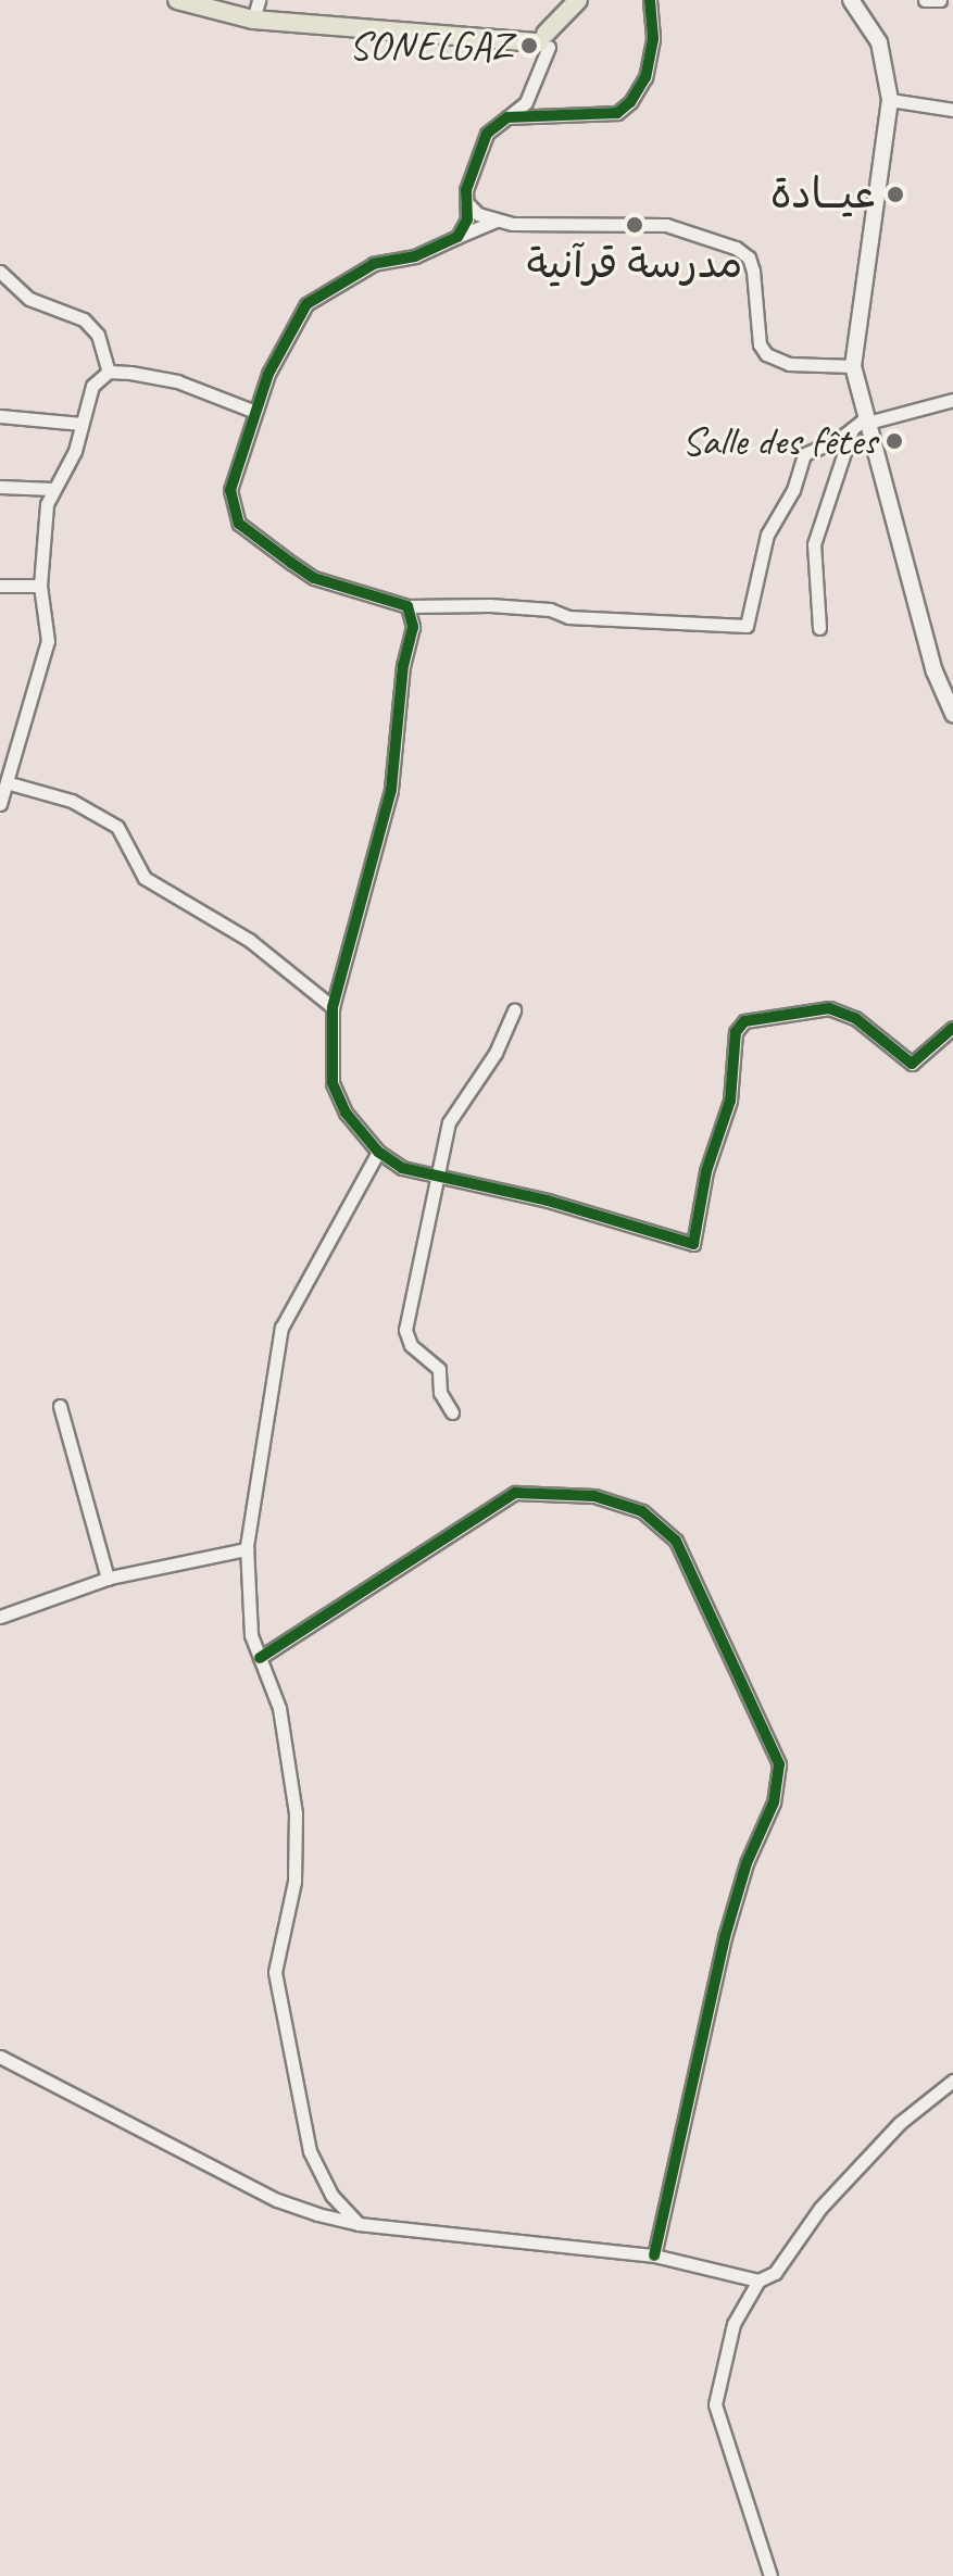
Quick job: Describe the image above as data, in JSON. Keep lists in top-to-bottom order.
{
  "places": [
    "SONELGAZ",
    "عيــادة",
    "مدرسة قرآنية",
    "Salle des fêtes"
  ]
}
